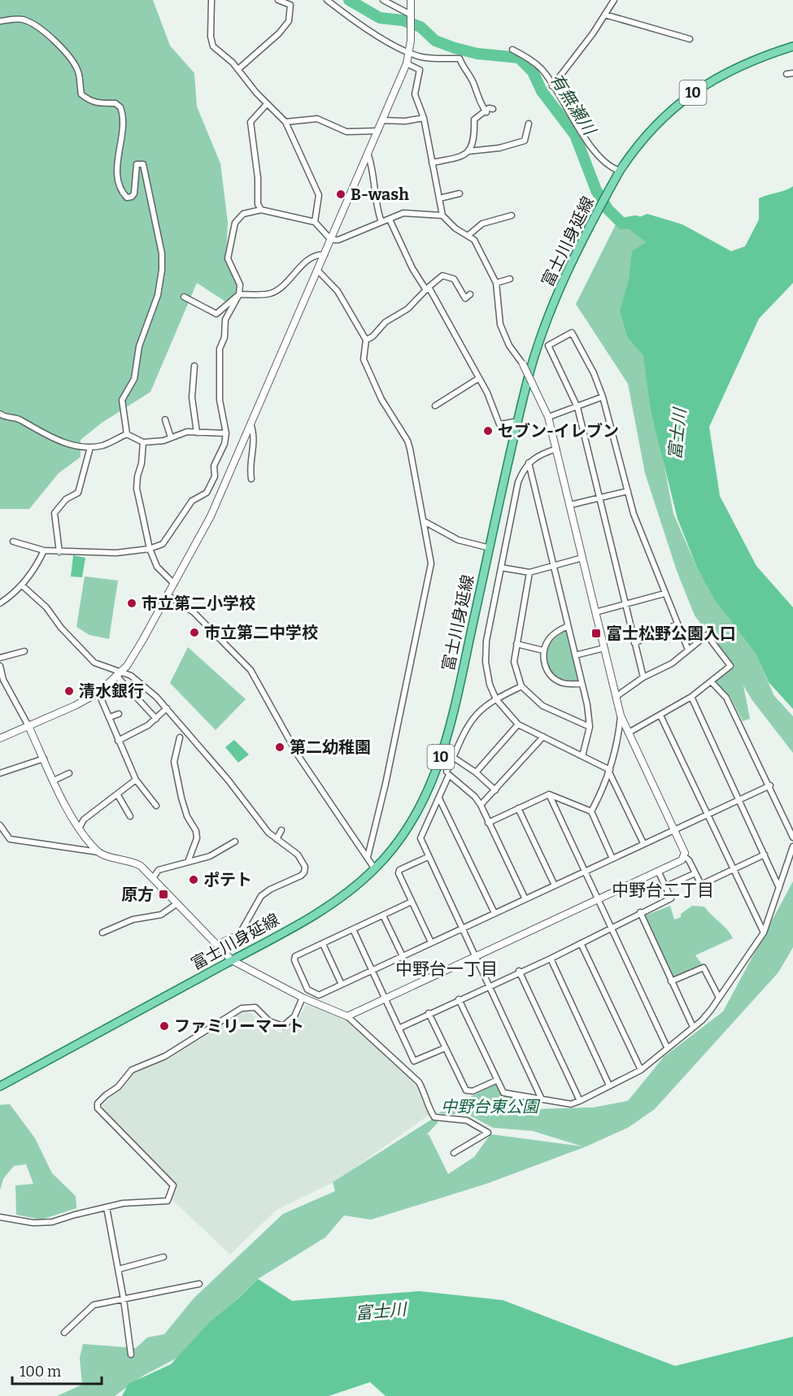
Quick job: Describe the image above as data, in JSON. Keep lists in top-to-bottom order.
{
  "streets": {
    "main road": ["10", "富士川身延線"]
  },
  "districts": ["中野台二丁目", "中野台一丁目"],
  "water": ["有無瀬川", "富士川"],
  "parks": ["中野台東公園"],
  "places": {
    "other": [
      "B-wash",
      "セブン-イレブン",
      "市立第二小学校",
      "市立第二中学校",
      "清水銀行",
      "第二幼稚園",
      "ポテト",
      "ファミリーマート"
    ],
    "transit": ["富士松野公園入口", "原方"]
  },
  "scale_bar": "100 m"
}
